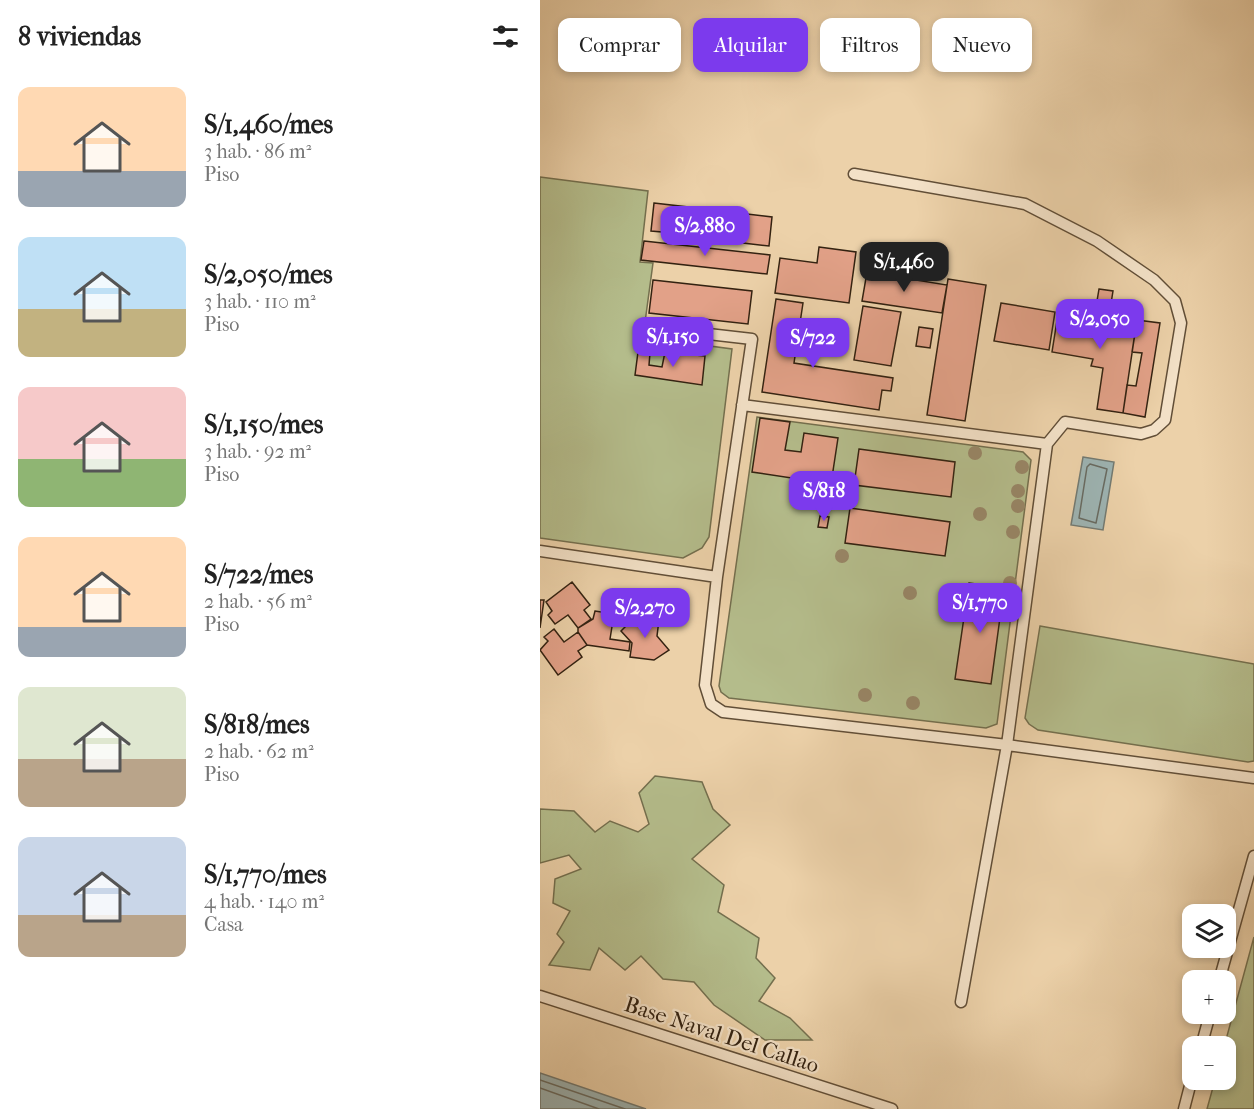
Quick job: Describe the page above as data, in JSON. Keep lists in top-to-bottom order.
{
  "streets": {
    "lane": ["Base Naval Del Callao"]
  },
  "page": {
    "heading": "8 viviendas",
    "chip": [
      "Comprar",
      "Alquilar",
      "Filtros",
      "Nuevo"
    ],
    "list": [
      {
        "name": "S/1,460/mes",
        "note": "3 hab. · 86 m² · Piso"
      },
      {
        "name": "S/2,050/mes",
        "note": "3 hab. · 110 m² · Piso"
      },
      {
        "name": "S/1,150/mes",
        "note": "3 hab. · 92 m² · Piso"
      },
      {
        "name": "S/722/mes",
        "note": "2 hab. · 56 m² · Piso"
      },
      {
        "name": "S/818/mes",
        "note": "2 hab. · 62 m² · Piso"
      },
      {
        "name": "S/1,770/mes",
        "note": "4 hab. · 140 m² · Casa"
      }
    ],
    "price": [
      "S/2,880",
      "S/1,460",
      "S/2,050",
      "S/1,150",
      "S/722",
      "S/818",
      "S/1,770",
      "S/2,270"
    ],
    "map_buttons": ["+", "−"]
  }
}
